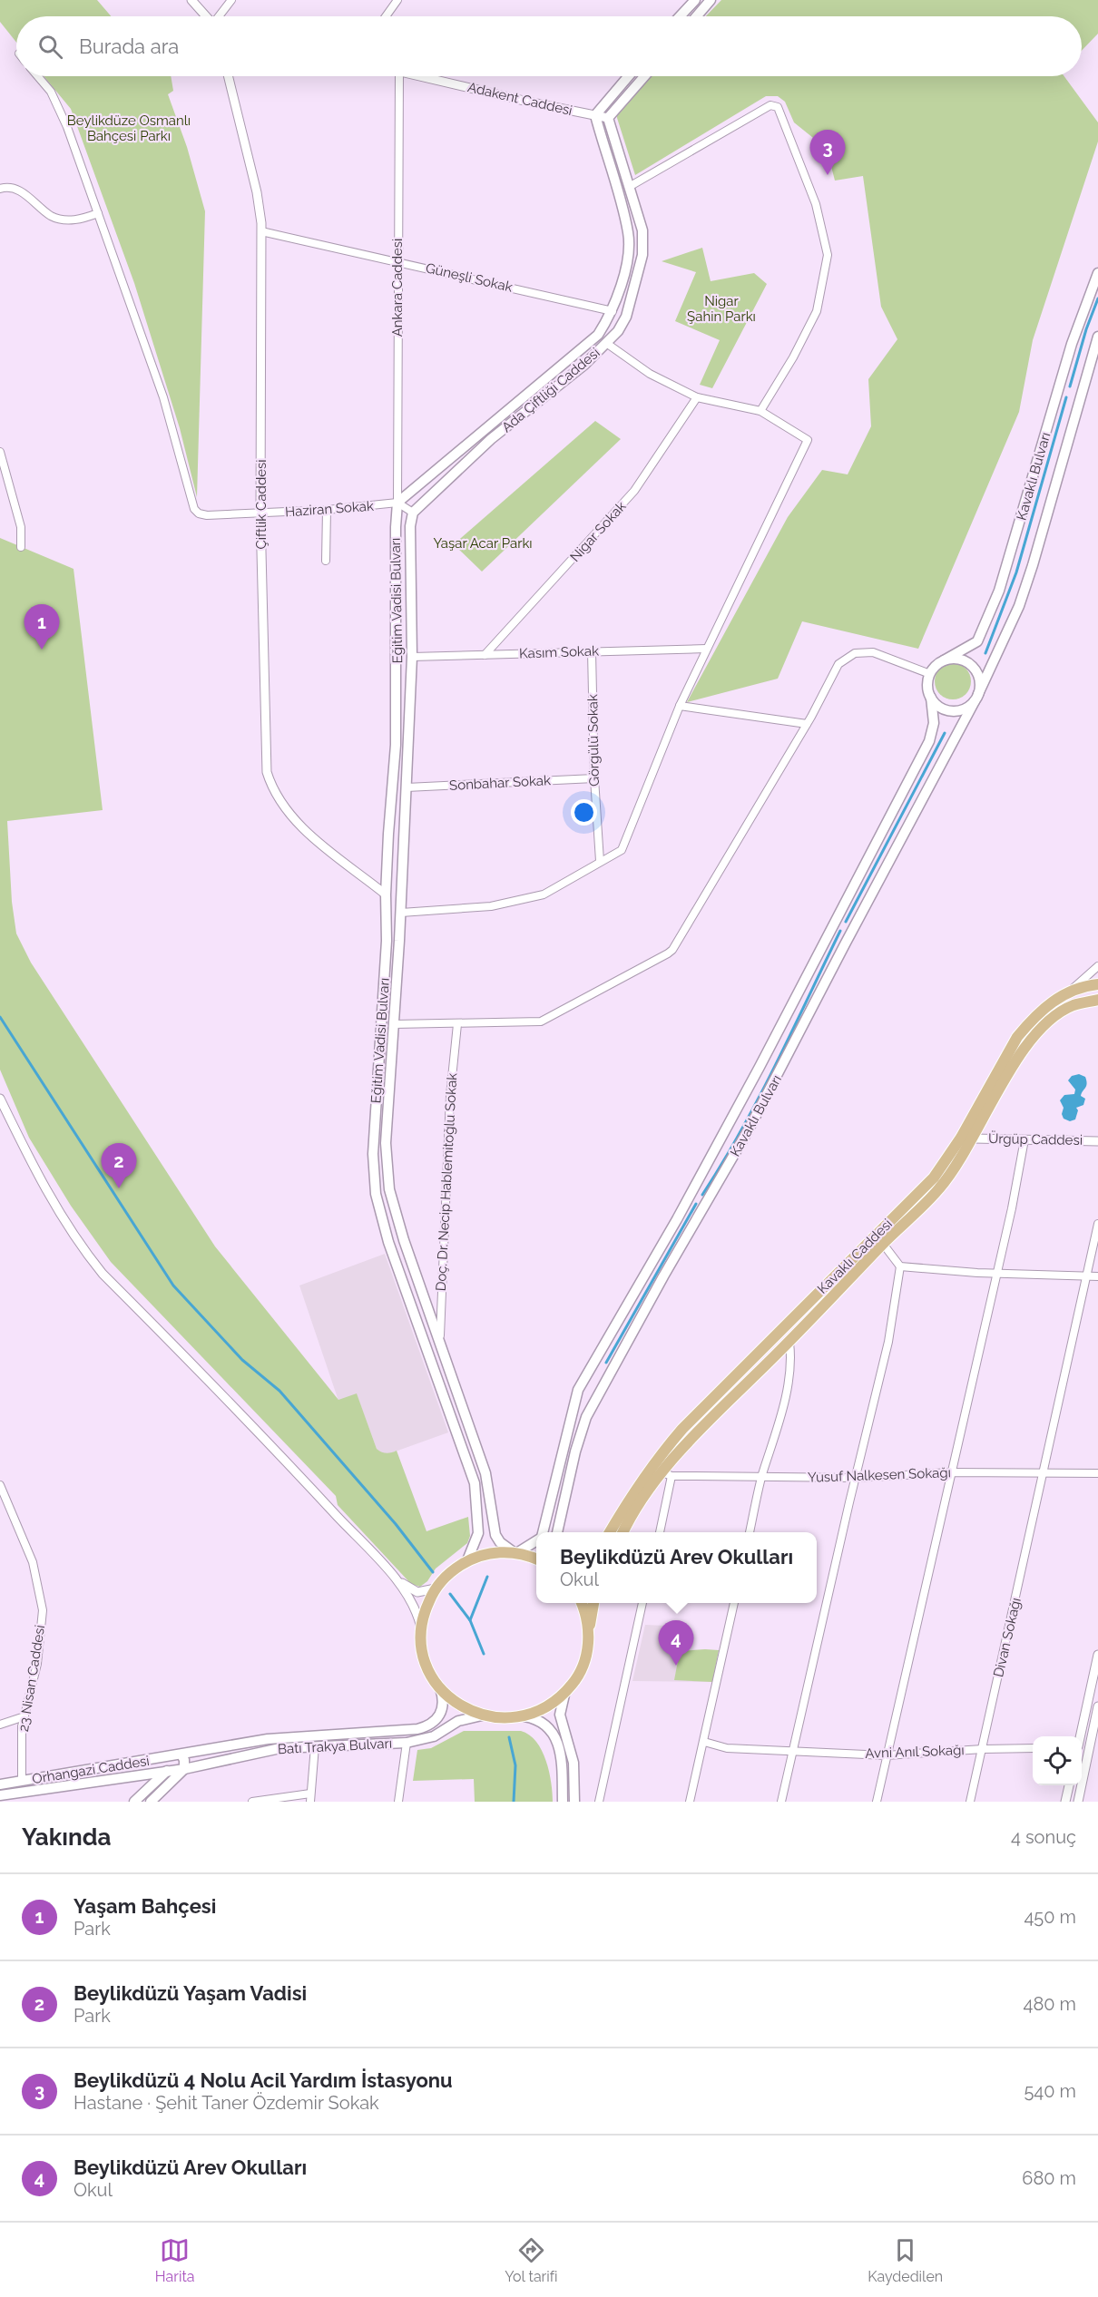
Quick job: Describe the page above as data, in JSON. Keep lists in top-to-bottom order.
{
  "streets": {
    "main road": [
      "Ada Çiftliği Caddesi",
      "Kavaklı Bulvarı",
      "Eğitim Vadisi Bulvarı",
      "Kavaklı Caddesi",
      "Batı Trakya Bulvarı",
      "Orhangazi Caddesi"
    ],
    "street": [
      "Adakent Caddesi",
      "Güneşli Sokak",
      "Ankara Caddesi",
      "Çiftlik Caddesi",
      "Haziran Sokak",
      "Nigar Sokak",
      "Kasım Sokak",
      "Görgülü Sokak",
      "Sonbahar Sokak",
      "Ürgüp Caddesi",
      "Doç. Dr. Necip Hablemitoğlu Sokak",
      "Yusuf Nalkesen Sokağı",
      "Divan Sokağı",
      "23 Nisan Caddesi",
      "Avni Anıl Sokağı"
    ]
  },
  "crossings": [
    ["Adakent Caddesi", "Ada Çiftliği Caddesi"],
    ["Güneşli Sokak", "Ankara Caddesi"],
    ["Güneşli Sokak", "Ada Çiftliği Caddesi"],
    ["Güneşli Sokak", "Çiftlik Caddesi"],
    ["Ankara Caddesi", "Ada Çiftliği Caddesi"],
    ["Ankara Caddesi", "Haziran Sokak"],
    ["Ankara Caddesi", "Eğitim Vadisi Bulvarı"],
    ["Ada Çiftliği Caddesi", "Haziran Sokak"],
    ["Ada Çiftliği Caddesi", "Eğitim Vadisi Bulvarı"],
    ["Kavaklı Bulvarı", "Eğitim Vadisi Bulvarı"],
    ["Çiftlik Caddesi", "Haziran Sokak"],
    ["Çiftlik Caddesi", "Eğitim Vadisi Bulvarı"],
    ["Haziran Sokak", "Eğitim Vadisi Bulvarı"],
    ["Nigar Sokak", "Kasım Sokak"],
    ["Eğitim Vadisi Bulvarı", "Kasım Sokak"],
    ["Eğitim Vadisi Bulvarı", "Sonbahar Sokak"],
    ["Eğitim Vadisi Bulvarı", "Doç. Dr. Necip Hablemitoğlu Sokak"],
    ["Kasım Sokak", "Görgülü Sokak"],
    ["Görgülü Sokak", "Sonbahar Sokak"],
    ["Ürgüp Caddesi", "Kavaklı Caddesi"],
    ["Kavaklı Caddesi", "Yusuf Nalkesen Sokağı"],
    ["Yusuf Nalkesen Sokağı", "Divan Sokağı"],
    ["Divan Sokağı", "Avni Anıl Sokağı"],
    ["23 Nisan Caddesi", "Orhangazi Caddesi"],
    ["Batı Trakya Bulvarı", "Orhangazi Caddesi"]
  ],
  "parks": ["Beylikdüze Osmanlı Bahçesi Parkı", "Nigar Şahin Parkı", "Yaşar Acar Parkı"],
  "page": {
    "search": "Burada ara",
    "pins": [
      "3",
      "1",
      "2",
      "4"
    ],
    "popup": ["Beylikdüzü Arev Okulları", "Okul"],
    "heading": ["Yakında", "4 sonuç"],
    "list": [
      {
        "mark": "1",
        "name": "Yaşam Bahçesi",
        "note": "Park",
        "value": "450 m"
      },
      {
        "mark": "2",
        "name": "Beylikdüzü Yaşam Vadisi",
        "note": "Park",
        "value": "480 m"
      },
      {
        "mark": "3",
        "name": "Beylikdüzü 4 Nolu Acil Yardım İstasyonu",
        "note": "Hastane · Şehit Taner Özdemir Sokak",
        "value": "540 m"
      },
      {
        "mark": "4",
        "name": "Beylikdüzü Arev Okulları",
        "note": "Okul",
        "value": "680 m"
      }
    ],
    "nav": ["Harita", "Yol tarifi", "Kaydedilen"]
  }
}
